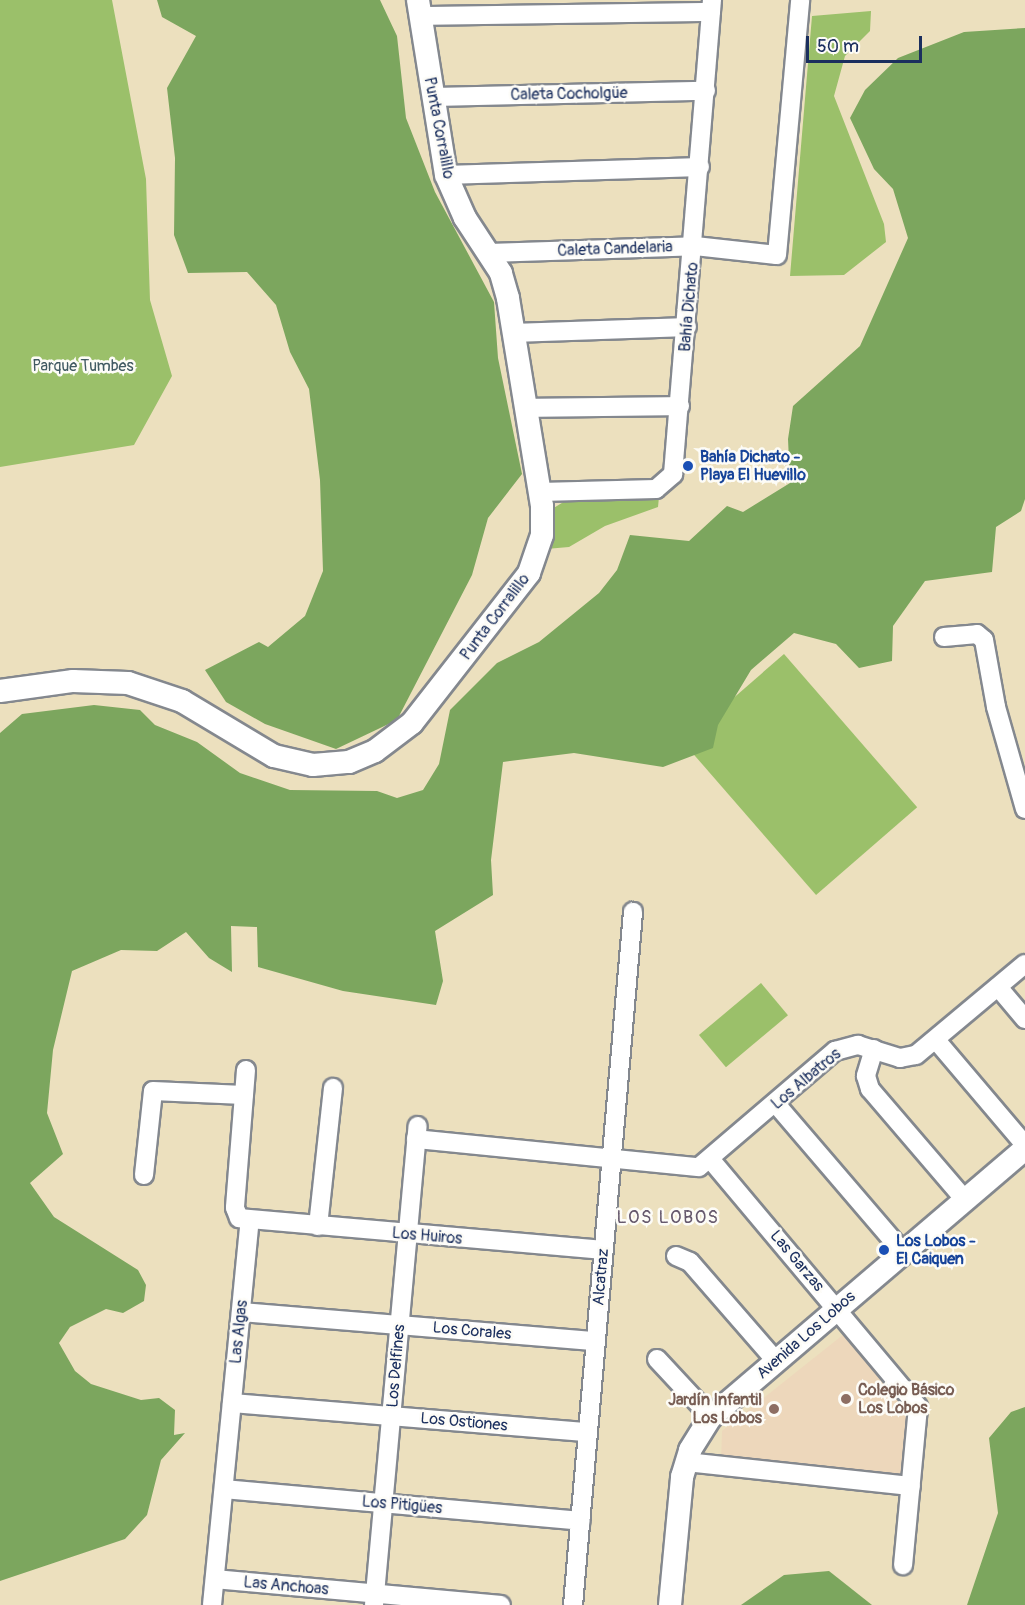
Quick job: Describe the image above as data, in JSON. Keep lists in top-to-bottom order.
{
  "streets": {
    "street": [
      "Caleta Cocholgüe",
      "Punta Corralillo",
      "Caleta Candelaria",
      "Bahía Dichato",
      "Los Albatros",
      "Los Huiros",
      "Las Garzas",
      "Alcatraz",
      "Los Corales",
      "Las Algas",
      "Avenida Los Lobos",
      "Los Delfines",
      "Los Ostiones",
      "Los Pitigües",
      "Las Anchoas"
    ]
  },
  "crossings": [
    ["Caleta Cocholgüe", "Punta Corralillo"],
    ["Caleta Cocholgüe", "Bahía Dichato"],
    ["Punta Corralillo", "Caleta Candelaria"],
    ["Punta Corralillo", "Bahía Dichato"],
    ["Caleta Candelaria", "Bahía Dichato"],
    ["Los Albatros", "Las Garzas"],
    ["Los Albatros", "Alcatraz"],
    ["Los Albatros", "Los Delfines"],
    ["Los Huiros", "Alcatraz"],
    ["Los Huiros", "Las Algas"],
    ["Los Huiros", "Los Delfines"],
    ["Las Garzas", "Avenida Los Lobos"],
    ["Alcatraz", "Los Corales"],
    ["Alcatraz", "Los Ostiones"],
    ["Alcatraz", "Los Pitigües"],
    ["Los Corales", "Las Algas"],
    ["Los Corales", "Los Delfines"],
    ["Las Algas", "Los Ostiones"],
    ["Las Algas", "Los Pitigües"],
    ["Las Algas", "Las Anchoas"],
    ["Los Delfines", "Los Ostiones"],
    ["Los Delfines", "Los Pitigües"],
    ["Los Delfines", "Las Anchoas"]
  ],
  "districts": ["LOS LOBOS"],
  "parks": ["Parque Tumbes"],
  "places": [
    "Bahía Dichato - Playa El Huevillo",
    "Los Lobos - El Caiquen",
    "Colegio Básico Los Lobos",
    "Jardín Infantil Los Lobos"
  ],
  "scale_bar": "50 m"
}
